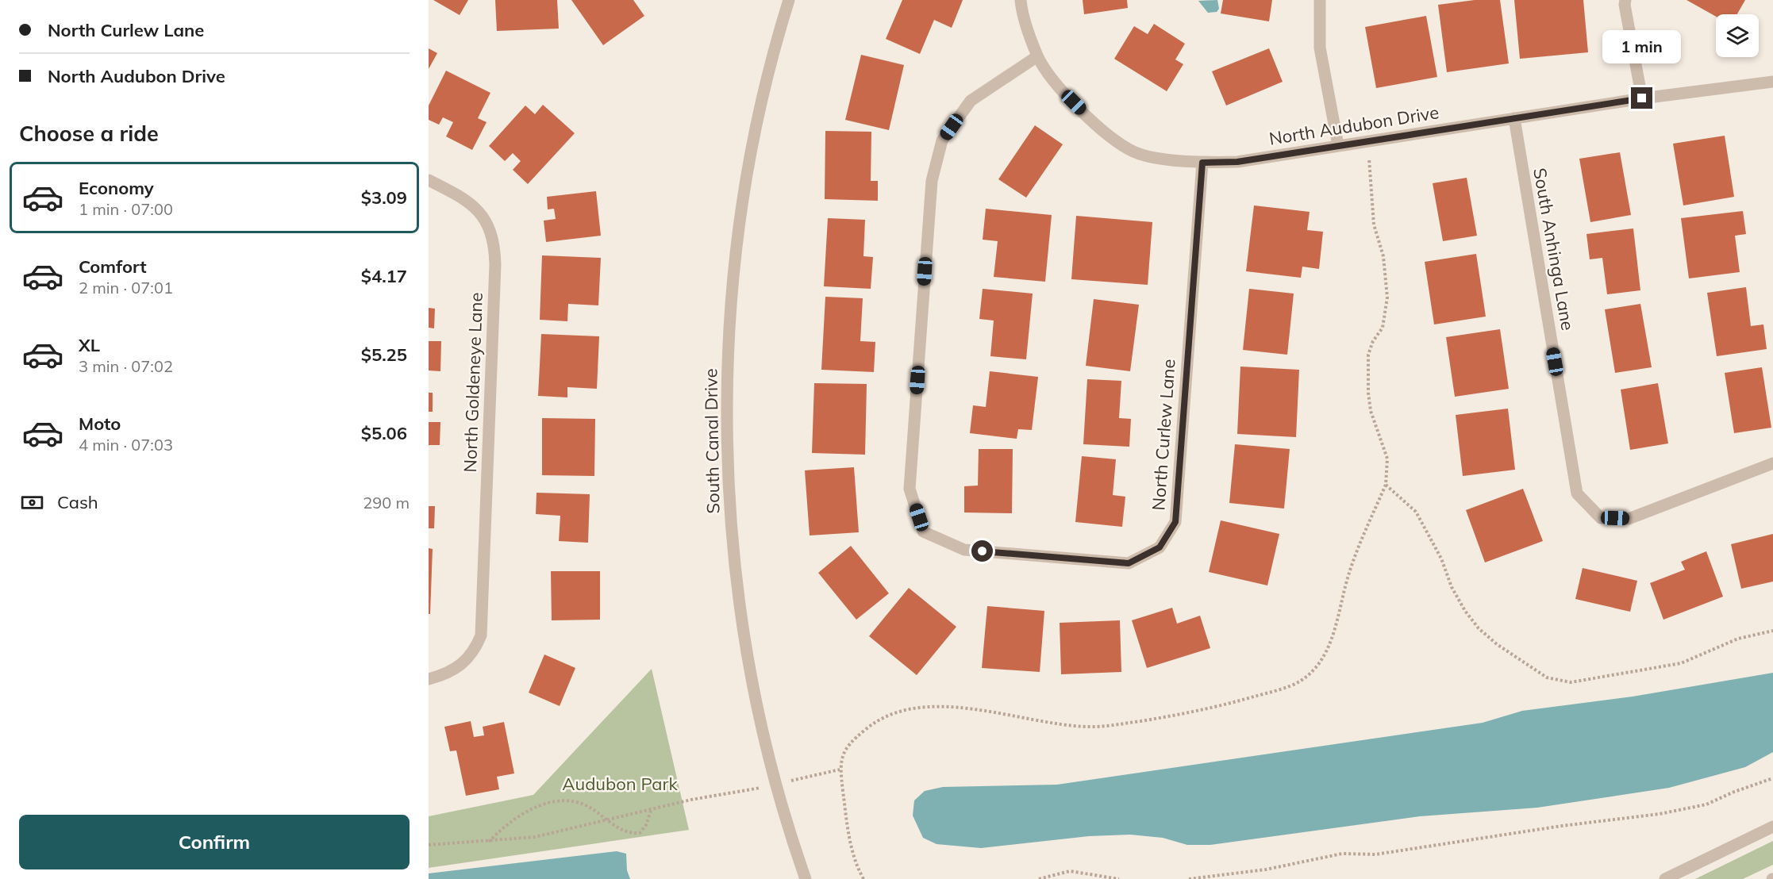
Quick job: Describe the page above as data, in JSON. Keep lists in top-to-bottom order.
{
  "streets": {
    "street": [
      "North Audubon Drive",
      "South Anhinga Lane",
      "North Goldeneye Lane",
      "North Curlew Lane",
      "South Canal Drive"
    ]
  },
  "crossings": [
    ["North Audubon Drive", "South Anhinga Lane"],
    ["North Audubon Drive", "North Curlew Lane"]
  ],
  "parks": ["Audubon Park"],
  "page": {
    "banner": ["North Curlew Lane", "North Audubon Drive"],
    "bubble": "1 min",
    "heading": "Choose a ride",
    "list": [
      {
        "name": "Economy",
        "note": "1 min · 07:00",
        "value": "$3.09"
      },
      {
        "name": "Comfort",
        "note": "2 min · 07:01",
        "value": "$4.17"
      },
      {
        "name": "XL",
        "note": "3 min · 07:02",
        "value": "$5.25"
      },
      {
        "name": "Moto",
        "note": "4 min · 07:03",
        "value": "$5.06"
      }
    ],
    "pay": ["Cash", "290 m"],
    "buttons": "Confirm"
  }
}
